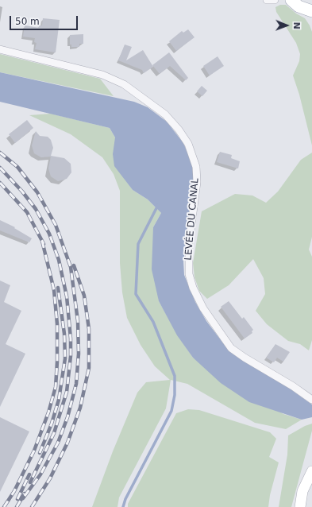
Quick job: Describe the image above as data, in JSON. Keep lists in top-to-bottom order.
{
  "streets": {
    "street": ["LEVÉE DU CANAL"]
  },
  "scale_bar": "50 m",
  "north": "right"
}
